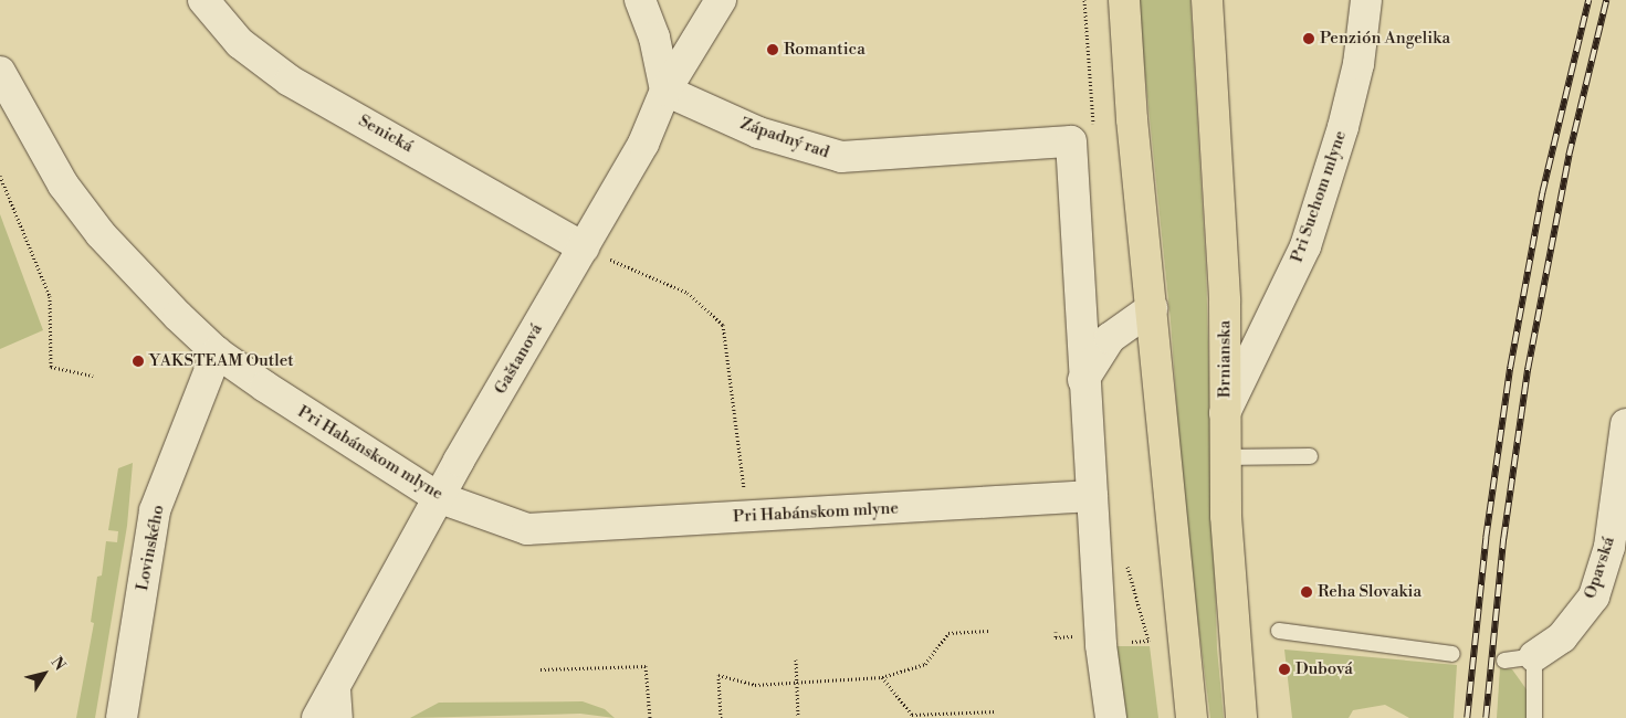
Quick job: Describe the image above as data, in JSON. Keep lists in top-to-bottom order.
{
  "streets": {
    "main road": ["Brnianska"],
    "street": [
      "Senická",
      "Západný rad",
      "Pri Suchom mlyne",
      "Gaštanová",
      "Pri Habánskom mlyne",
      "Lovinského",
      "Opavská"
    ]
  },
  "crossings": [
    ["Senická", "Gaštanová"],
    ["Západný rad", "Gaštanová"],
    ["Pri Suchom mlyne", "Brnianska"],
    ["Gaštanová", "Pri Habánskom mlyne"],
    ["Pri Habánskom mlyne", "Lovinského"]
  ],
  "places": [
    "Penzión Angelika",
    "Romantica",
    "YAKSTEAM Outlet",
    "Reha Slovakia",
    "Dubová"
  ],
  "north": "top right"
}
